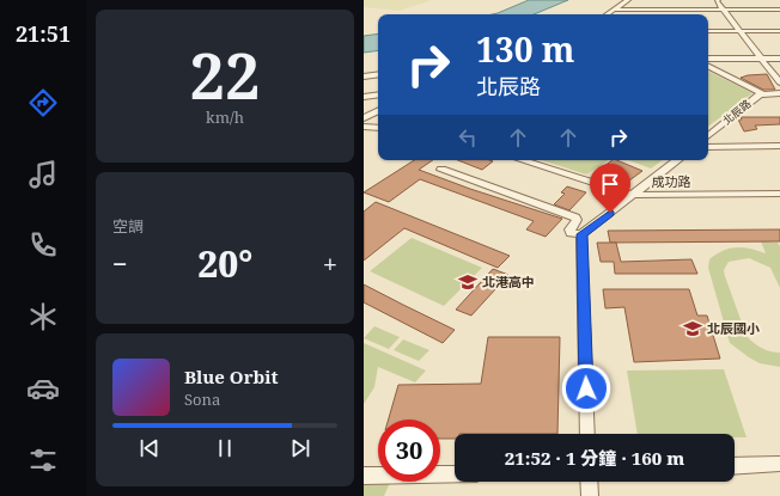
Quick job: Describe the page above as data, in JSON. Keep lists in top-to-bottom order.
{
  "streets": {
    "street": ["北辰路", "成功路"]
  },
  "places": {
    "school or university": ["北港高中", "北辰國小"]
  },
  "page": {
    "tabs": "21:51",
    "tile": [
      ["22", "km/h"],
      "空調"
    ],
    "turn": ["130 m", "北辰路"],
    "heat": ["−", "20°", "+"],
    "song": ["Blue Orbit", "Sona"],
    "limit": "30",
    "trip": "21:52 · 1 分鐘 · 160 m"
  }
}
